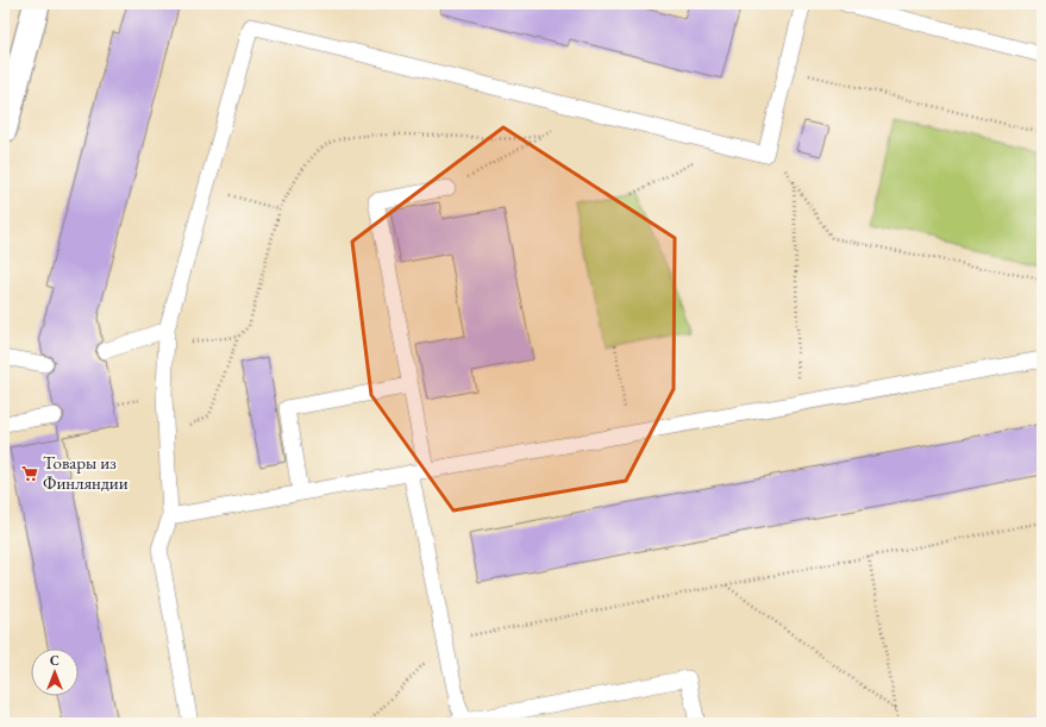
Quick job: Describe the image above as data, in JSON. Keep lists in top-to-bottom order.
{
  "places": {
    "supermarket": ["Товары из Финляндии"]
  },
  "north": "top"
}
